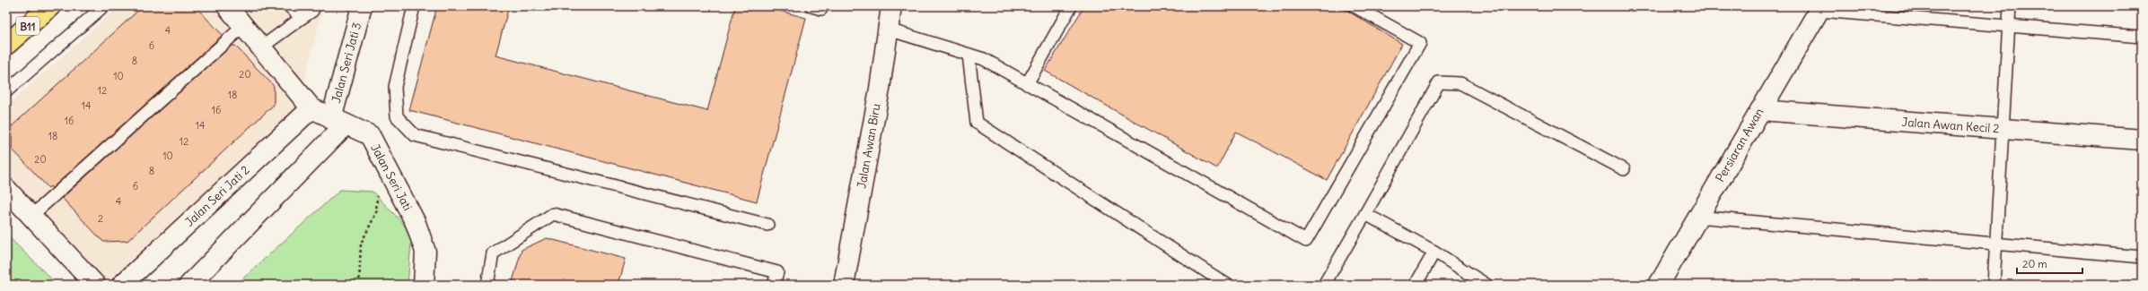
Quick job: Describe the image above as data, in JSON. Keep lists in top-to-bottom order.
{
  "streets": {
    "main road": ["B11"],
    "street": [
      "Jalan Seri Jati 3",
      "Jalan Awan Kecil 2",
      "Persiaran Awan",
      "Jalan Awan Biru",
      "Jalan Seri Jati",
      "Jalan Seri Jati 2"
    ]
  },
  "crossings": [
    ["Jalan Seri Jati 3", "Jalan Seri Jati"],
    ["Jalan Awan Kecil 2", "Persiaran Awan"],
    ["Jalan Seri Jati", "Jalan Seri Jati 2"]
  ],
  "house_numbers": [
    "4",
    "6",
    "8",
    "20",
    "10",
    "12",
    "18",
    "14",
    "16",
    "16",
    "14",
    "18",
    "12",
    "10",
    "20",
    "8",
    "6",
    "4",
    "2"
  ],
  "scale_bar": "20 m"
}
